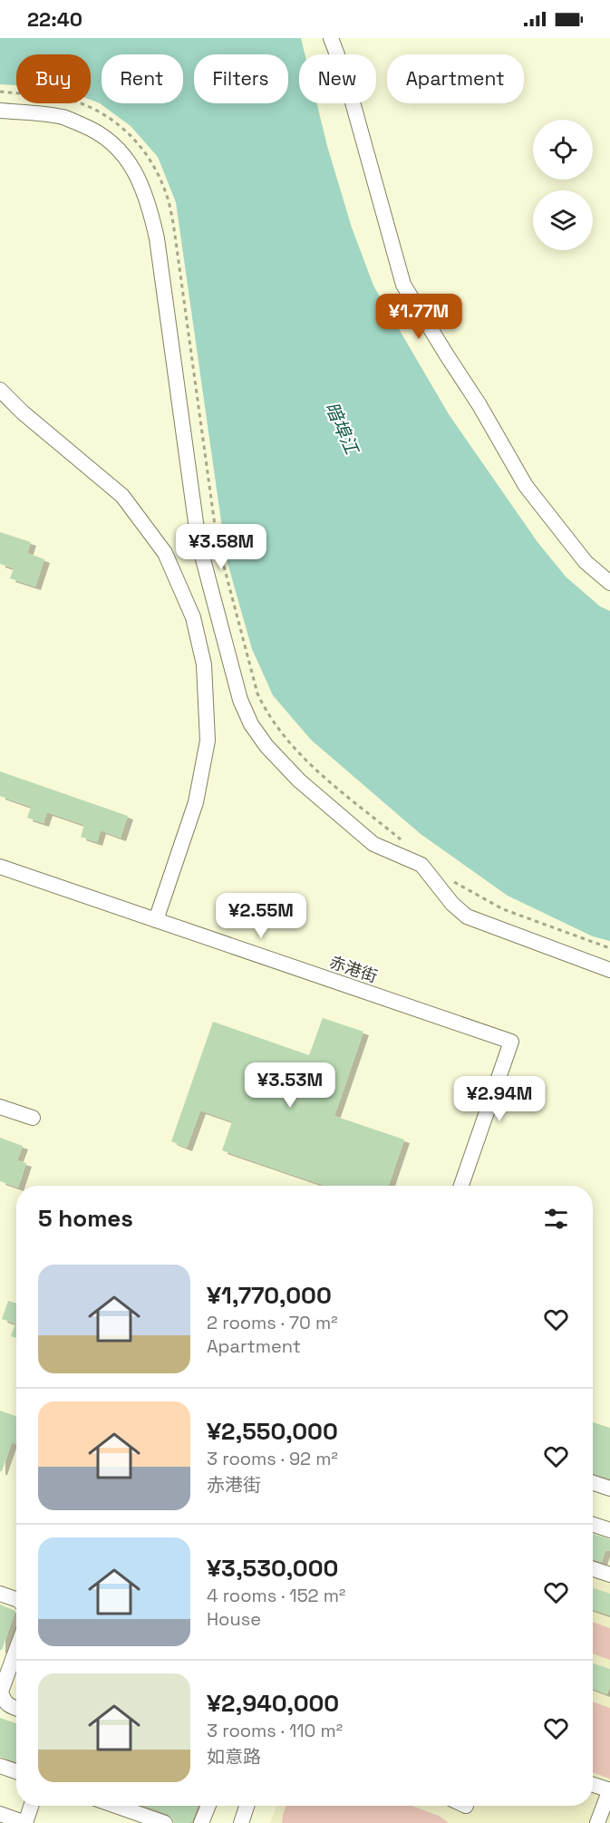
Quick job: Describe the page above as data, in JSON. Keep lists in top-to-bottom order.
{
  "streets": {
    "street": ["赤港街"]
  },
  "water": ["暗埠江"],
  "page": {
    "status": "22:40",
    "chip": [
      "Buy",
      "Rent",
      "Filters",
      "New",
      "Apartment"
    ],
    "price": [
      "¥1.77M",
      "¥3.58M",
      "¥2.55M",
      "¥3.53M",
      "¥2.94M"
    ],
    "heading": "5 homes",
    "list": [
      {
        "name": "¥1,770,000",
        "note": "2 rooms · 70 m² · Apartment"
      },
      {
        "name": "¥2,550,000",
        "note": "3 rooms · 92 m² · 赤港街"
      },
      {
        "name": "¥3,530,000",
        "note": "4 rooms · 152 m² · House"
      },
      {
        "name": "¥2,940,000",
        "note": "3 rooms · 110 m² · 如意路"
      }
    ]
  }
}
